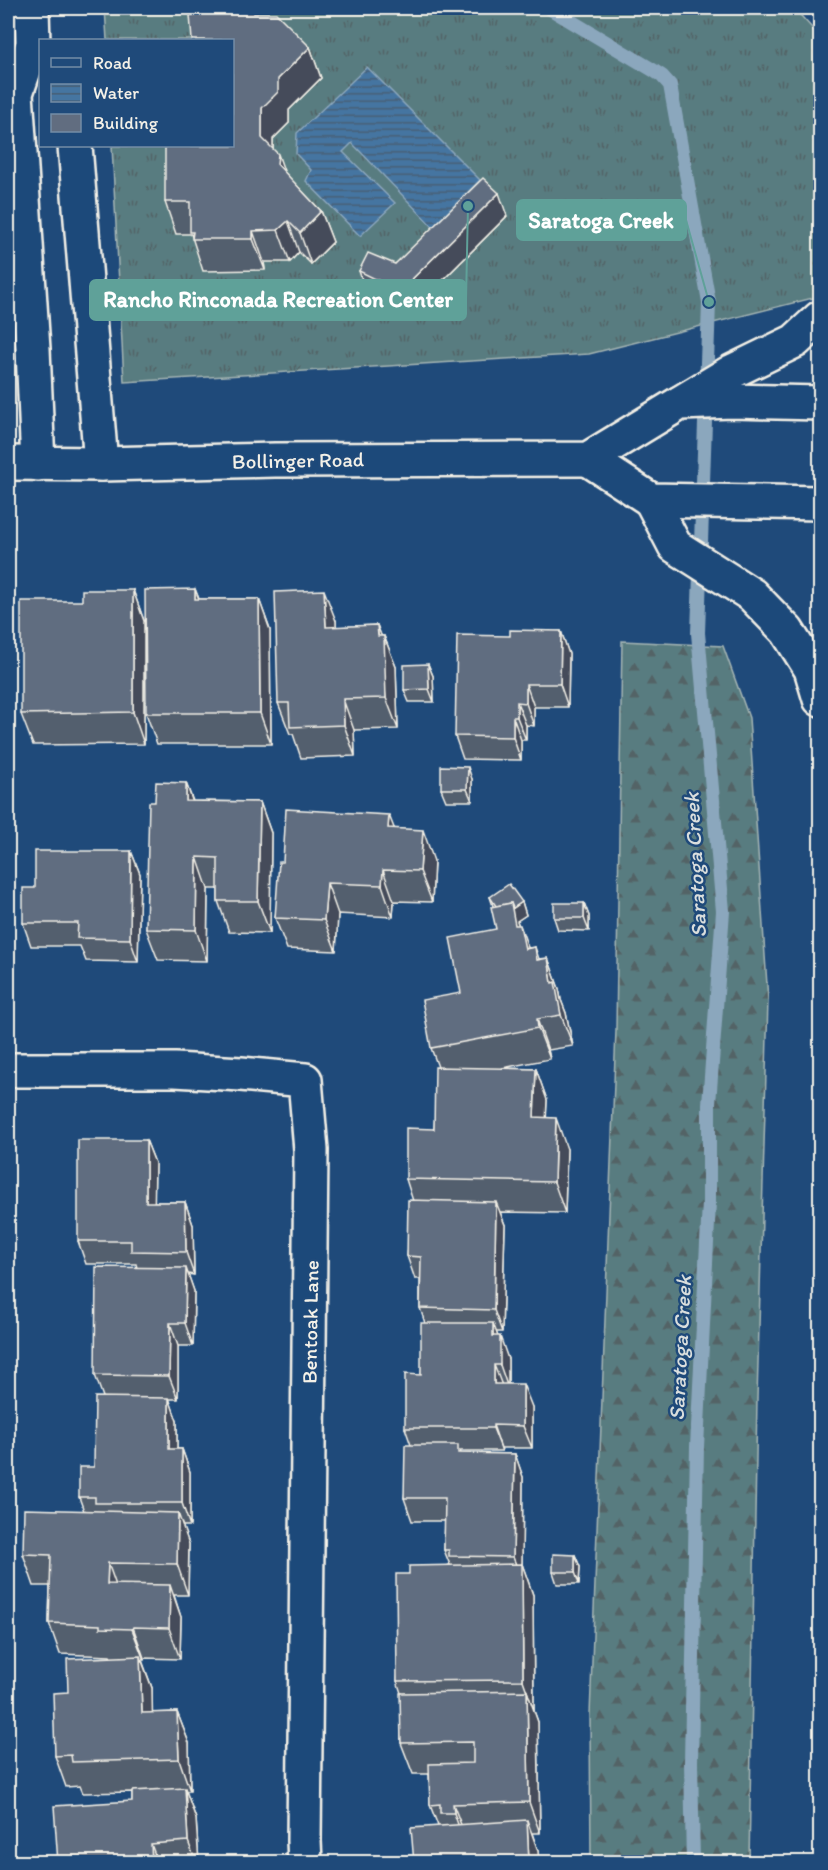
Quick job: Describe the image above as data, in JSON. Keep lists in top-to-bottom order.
{
  "streets": {
    "main road": ["Bollinger Road", "Bentoak Lane"]
  },
  "water": ["Saratoga Creek"],
  "places": ["Rancho Rinconada Recreation Center", "Saratoga Creek"],
  "legend": ["Road", "Water", "Building"]
}
